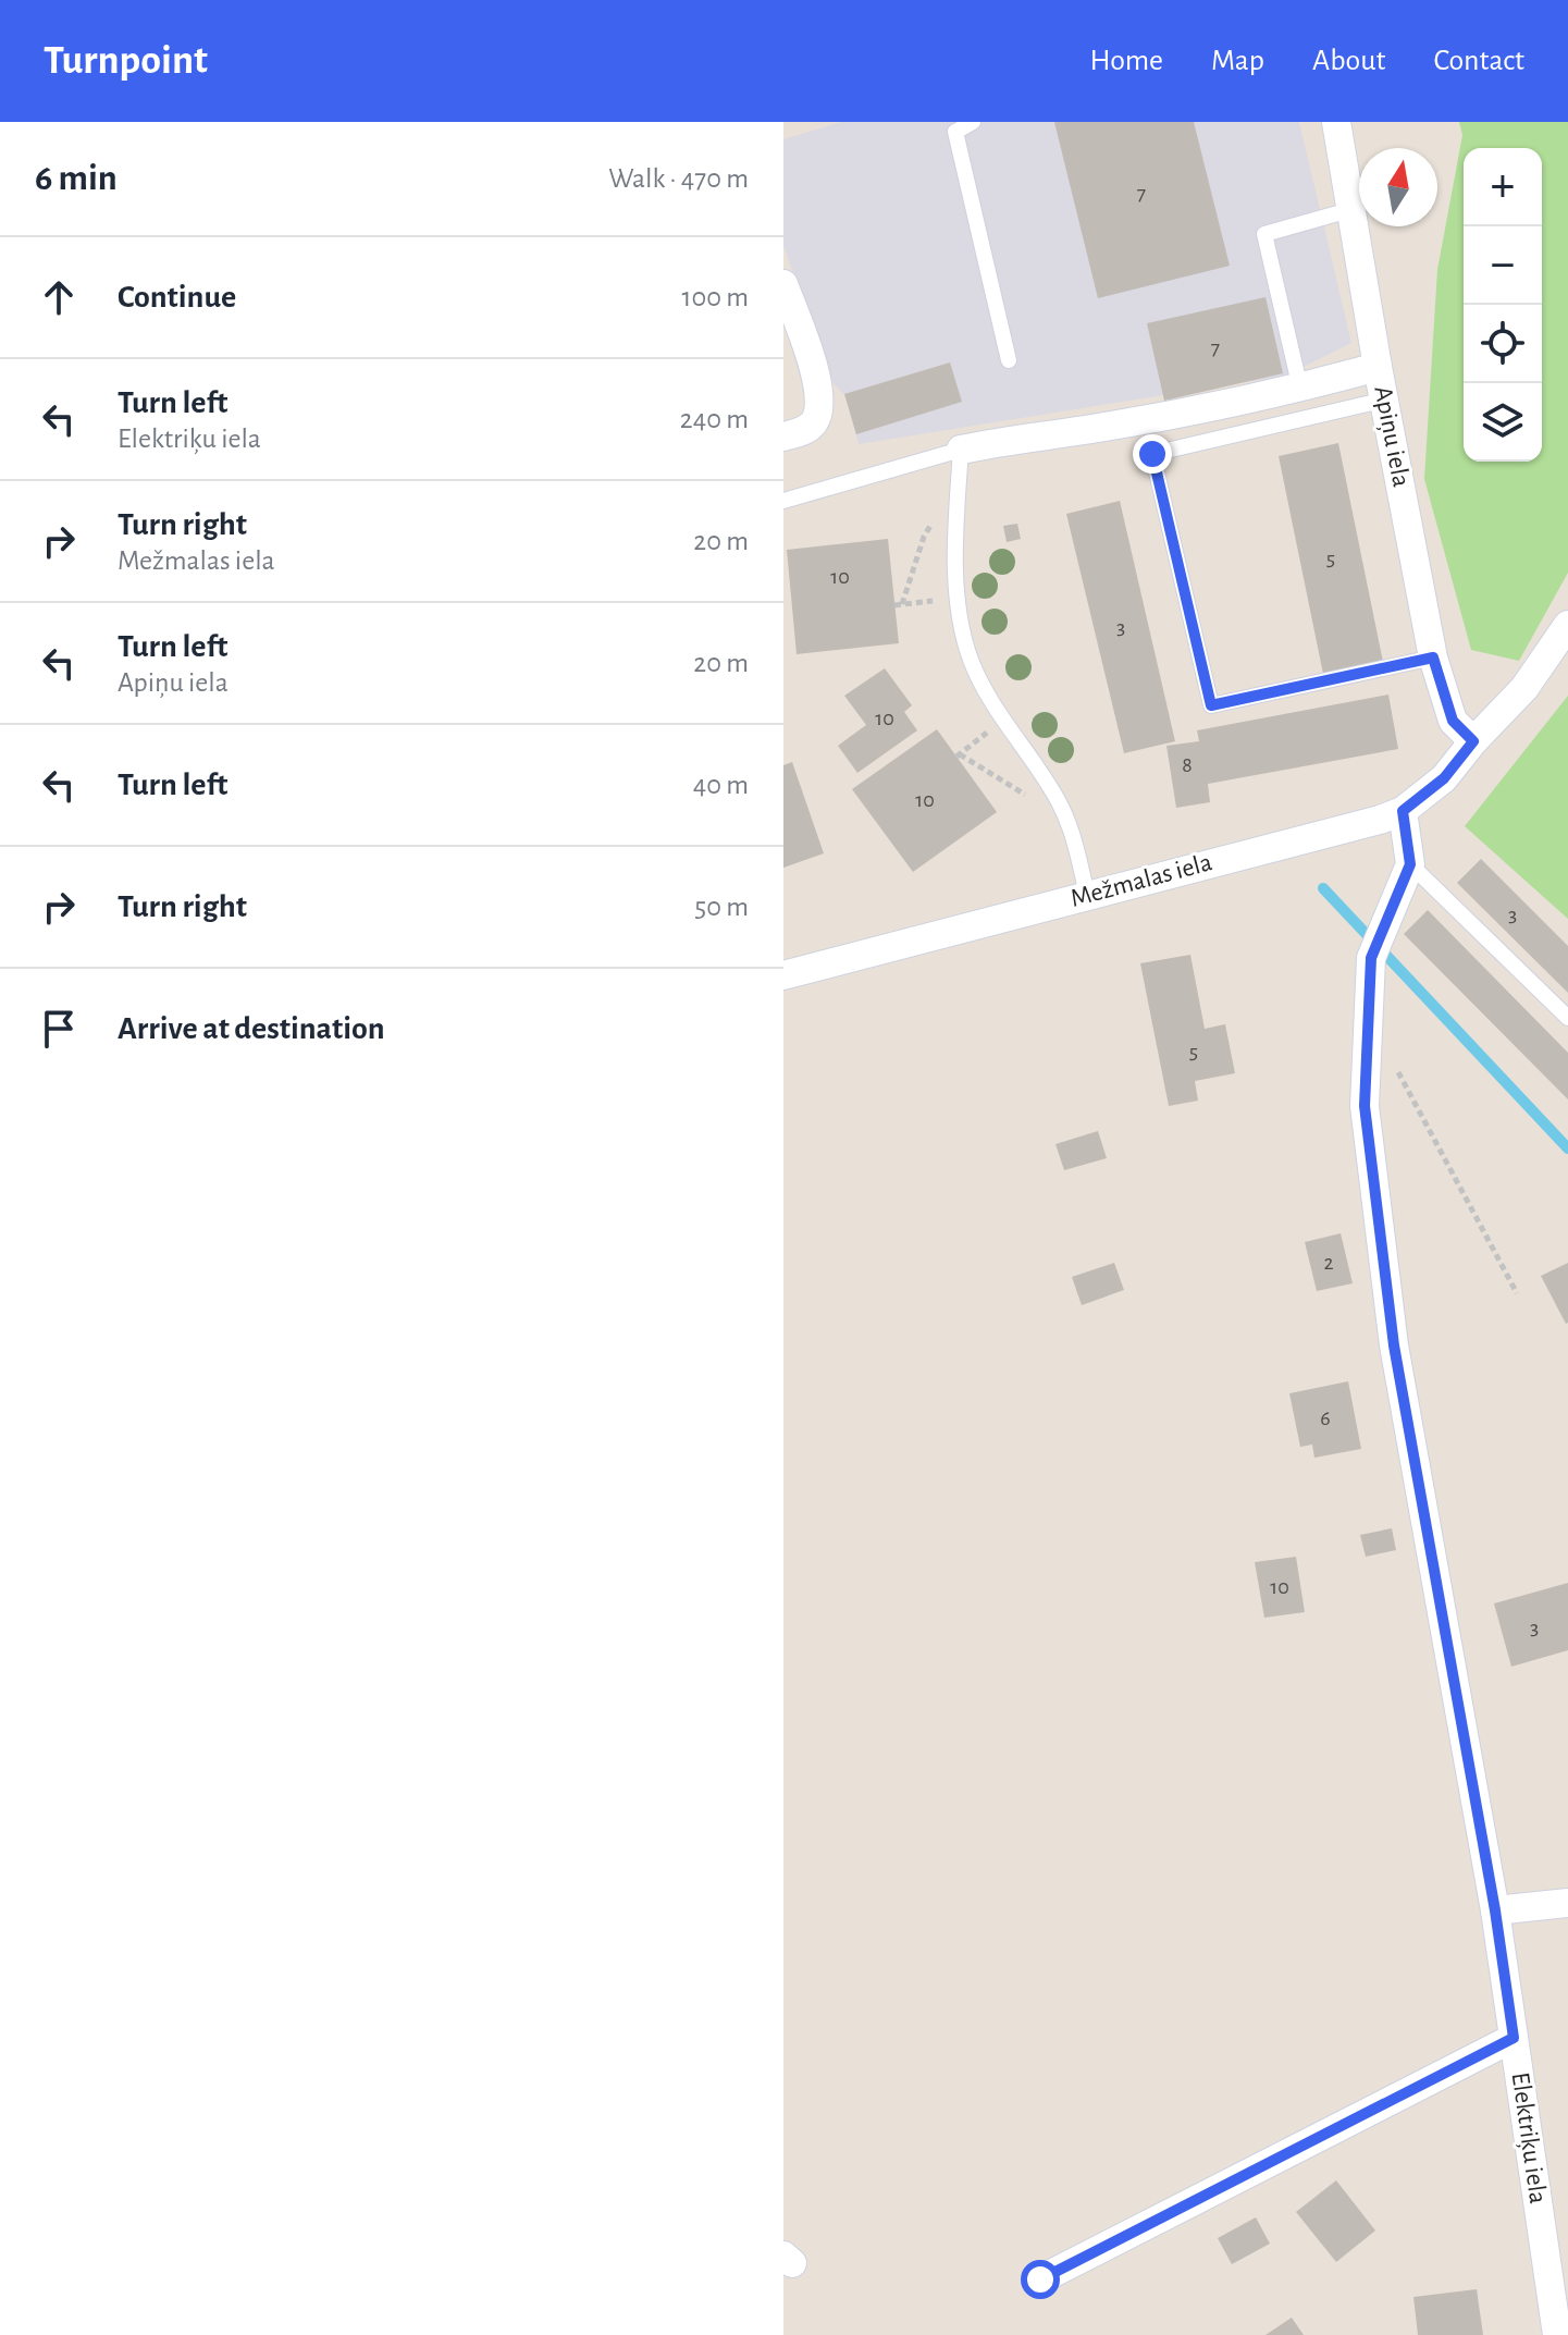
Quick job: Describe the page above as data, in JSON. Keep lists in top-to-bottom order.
{
  "streets": {
    "street": ["Apiņu iela", "Mežmalas iela", "Elektriķu iela"]
  },
  "crossings": [
    ["Apiņu iela", "Mežmalas iela"]
  ],
  "house_numbers": [
    "7",
    "7",
    "5",
    "10",
    "3",
    "10",
    "8",
    "10",
    "3",
    "5",
    "2",
    "6",
    "10",
    "3"
  ],
  "north": "top",
  "page": {
    "header": "Turnpoint",
    "nav": [
      "Home",
      "Map",
      "About",
      "Contact"
    ],
    "heading": ["6 min", "Walk · 470 m"],
    "map_buttons": ["+", "−"],
    "list": [
      ["Continue", "100 m"],
      ["Turn left", "Elektriķu iela", "240 m"],
      ["Turn right", "Mežmalas iela", "20 m"],
      ["Turn left", "Apiņu iela", "20 m"],
      ["Turn left", "40 m"],
      ["Turn right", "50 m"],
      "Arrive at destination"
    ]
  }
}
